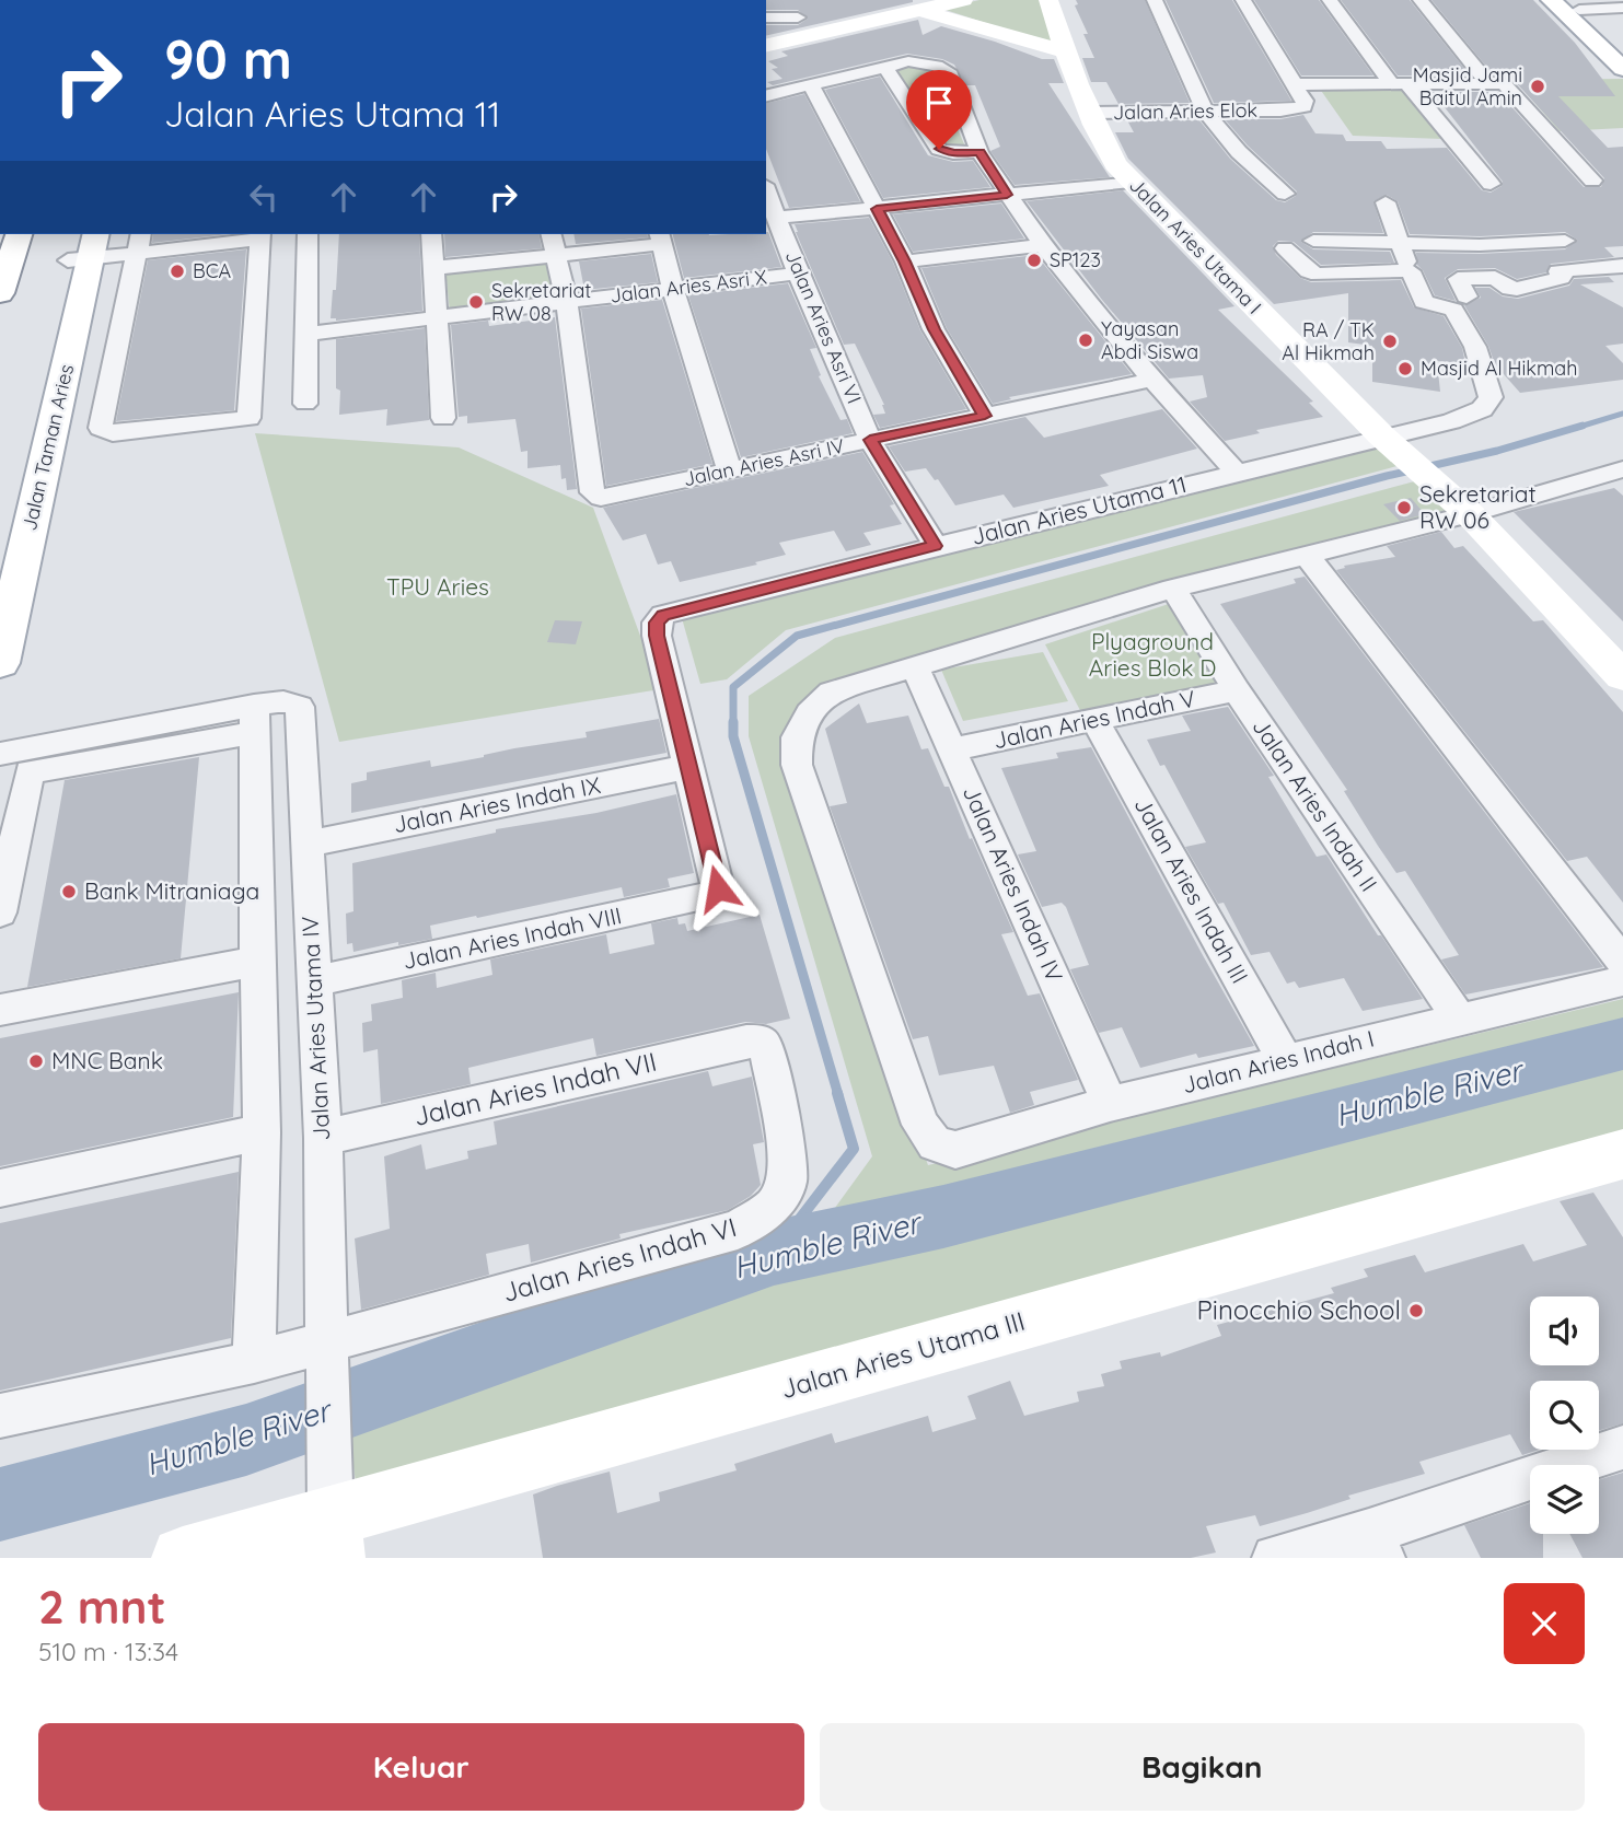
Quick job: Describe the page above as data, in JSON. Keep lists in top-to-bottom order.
{
  "streets": {
    "main road": ["Jalan Aries Utama I", "Jalan Taman Aries", "Jalan Aries Utama III"],
    "street": [
      "Jalan Aries Elok",
      "Jalan Aries Asri X",
      "Jalan Aries Asri VI",
      "Jalan Aries Asri IV",
      "Jalan Aries Utama 11",
      "Jalan Aries Indah V",
      "Jalan Aries Indah IX",
      "Jalan Aries Indah II",
      "Jalan Aries Indah IV",
      "Jalan Aries Indah III",
      "Jalan Aries Indah VIII",
      "Jalan Aries Utama IV",
      "Jalan Aries Indah I",
      "Jalan Aries Indah VII",
      "Jalan Aries Indah VI"
    ]
  },
  "crossings": [
    ["Jalan Aries Elok", "Jalan Aries Utama I"],
    ["Jalan Aries Utama I", "Jalan Aries Utama 11"],
    ["Jalan Aries Asri X", "Jalan Aries Asri VI"],
    ["Jalan Aries Asri X", "Jalan Aries Asri IV"],
    ["Jalan Aries Asri VI", "Jalan Aries Asri IV"],
    ["Jalan Aries Asri VI", "Jalan Aries Utama 11"],
    ["Jalan Aries Utama 11", "Jalan Aries Indah IX"],
    ["Jalan Aries Utama 11", "Jalan Aries Indah VIII"],
    ["Jalan Aries Indah V", "Jalan Aries Indah II"],
    ["Jalan Aries Indah V", "Jalan Aries Indah IV"],
    ["Jalan Aries Indah V", "Jalan Aries Indah III"],
    ["Jalan Aries Indah IX", "Jalan Aries Utama IV"],
    ["Jalan Aries Indah II", "Jalan Aries Indah I"],
    ["Jalan Aries Indah IV", "Jalan Aries Indah I"],
    ["Jalan Aries Indah III", "Jalan Aries Indah I"],
    ["Jalan Aries Indah VIII", "Jalan Aries Utama IV"],
    ["Jalan Aries Utama IV", "Jalan Aries Indah VII"],
    ["Jalan Aries Utama IV", "Jalan Aries Indah VI"],
    ["Jalan Aries Utama IV", "Jalan Aries Utama III"],
    ["Jalan Aries Indah VII", "Jalan Aries Indah VI"]
  ],
  "water": ["Humble River"],
  "parks": ["TPU Aries", "Plyaground Aries Blok D"],
  "places": [
    "Masjid Jami Baitul Amin",
    "SP123",
    "BCA",
    "Sekretariat RW 08",
    "Yayasan Abdi Siswa",
    "RA / TK Al Hikmah",
    "Masjid Al Hikmah",
    "Sekretariat RW 06",
    "Bank Mitraniaga",
    "MNC Bank",
    "Pinocchio School"
  ],
  "page": {
    "turn": ["90 m", "Jalan Aries Utama 11"],
    "heading": ["2 mnt", "510 m · 13:34"],
    "buttons": ["Keluar", "Bagikan"]
  }
}
